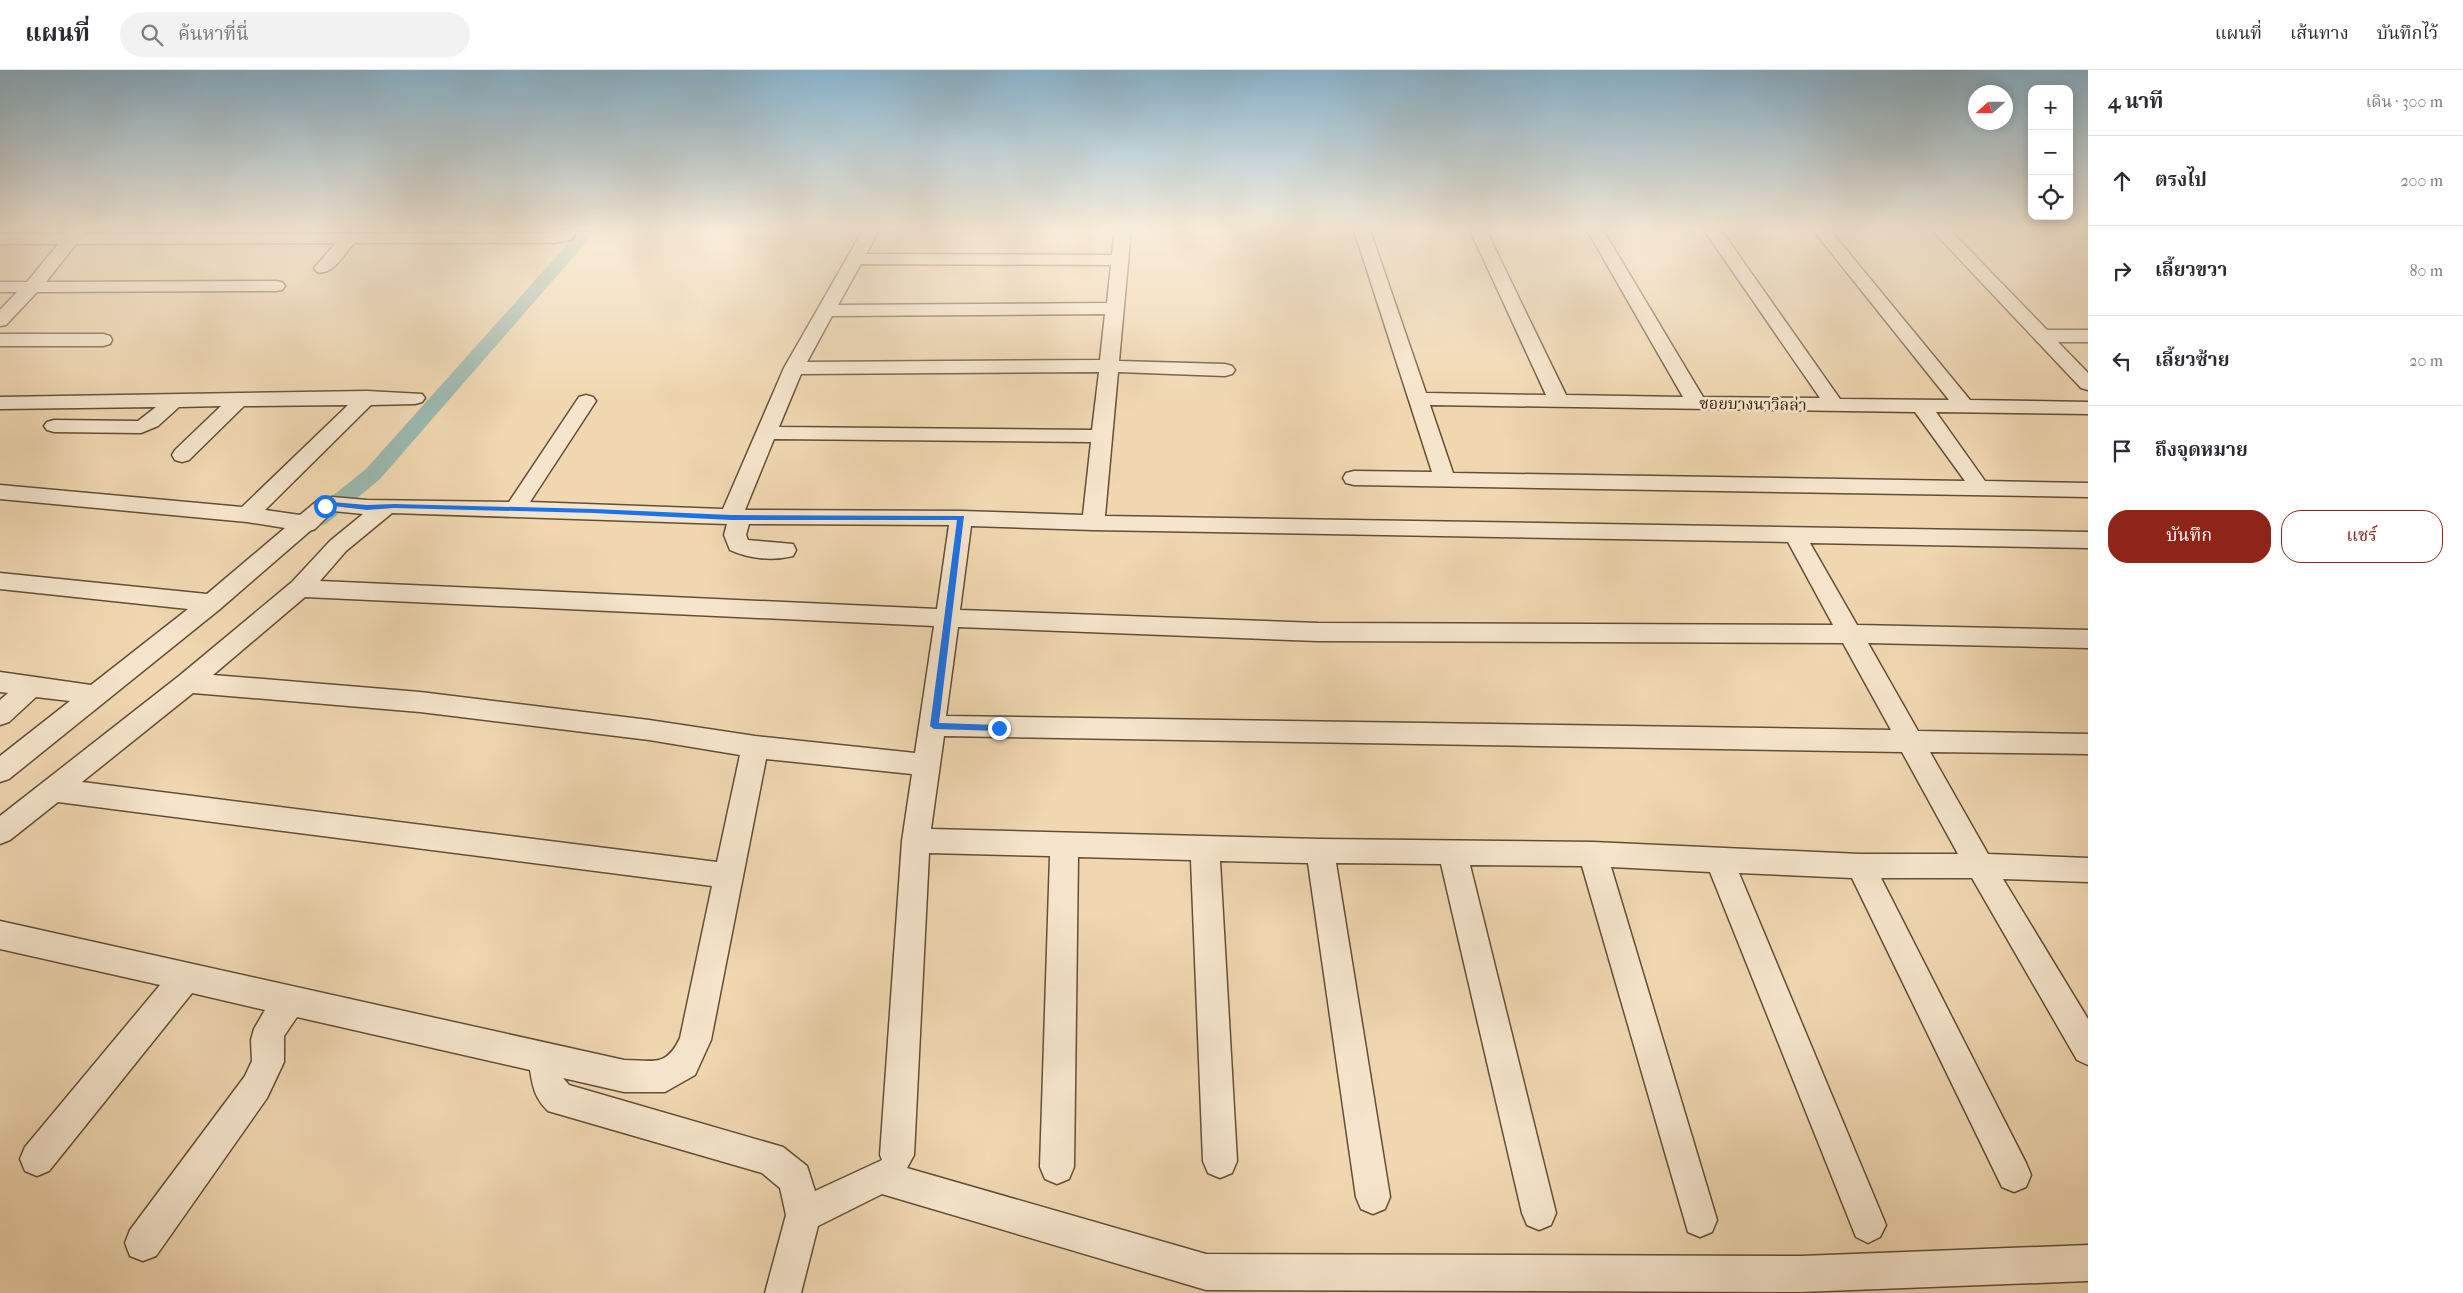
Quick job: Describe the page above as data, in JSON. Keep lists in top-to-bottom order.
{
  "streets": {
    "street": ["ซอยบางนาวิลล่า"]
  },
  "north": "left",
  "page": {
    "header": "แผนที่",
    "search": "ค้นหาที่นี่",
    "nav": ["แผนที่", "เส้นทาง", "บันทึกไว้"],
    "heading": ["4 นาที", "เดิน · 300 m"],
    "map_buttons": ["+", "−"],
    "list": [
      ["ตรงไป", "200 m"],
      ["เลี้ยวขวา", "80 m"],
      ["เลี้ยวซ้าย", "20 m"],
      "ถึงจุดหมาย"
    ],
    "buttons": ["บันทึก", "แชร์"]
  }
}
